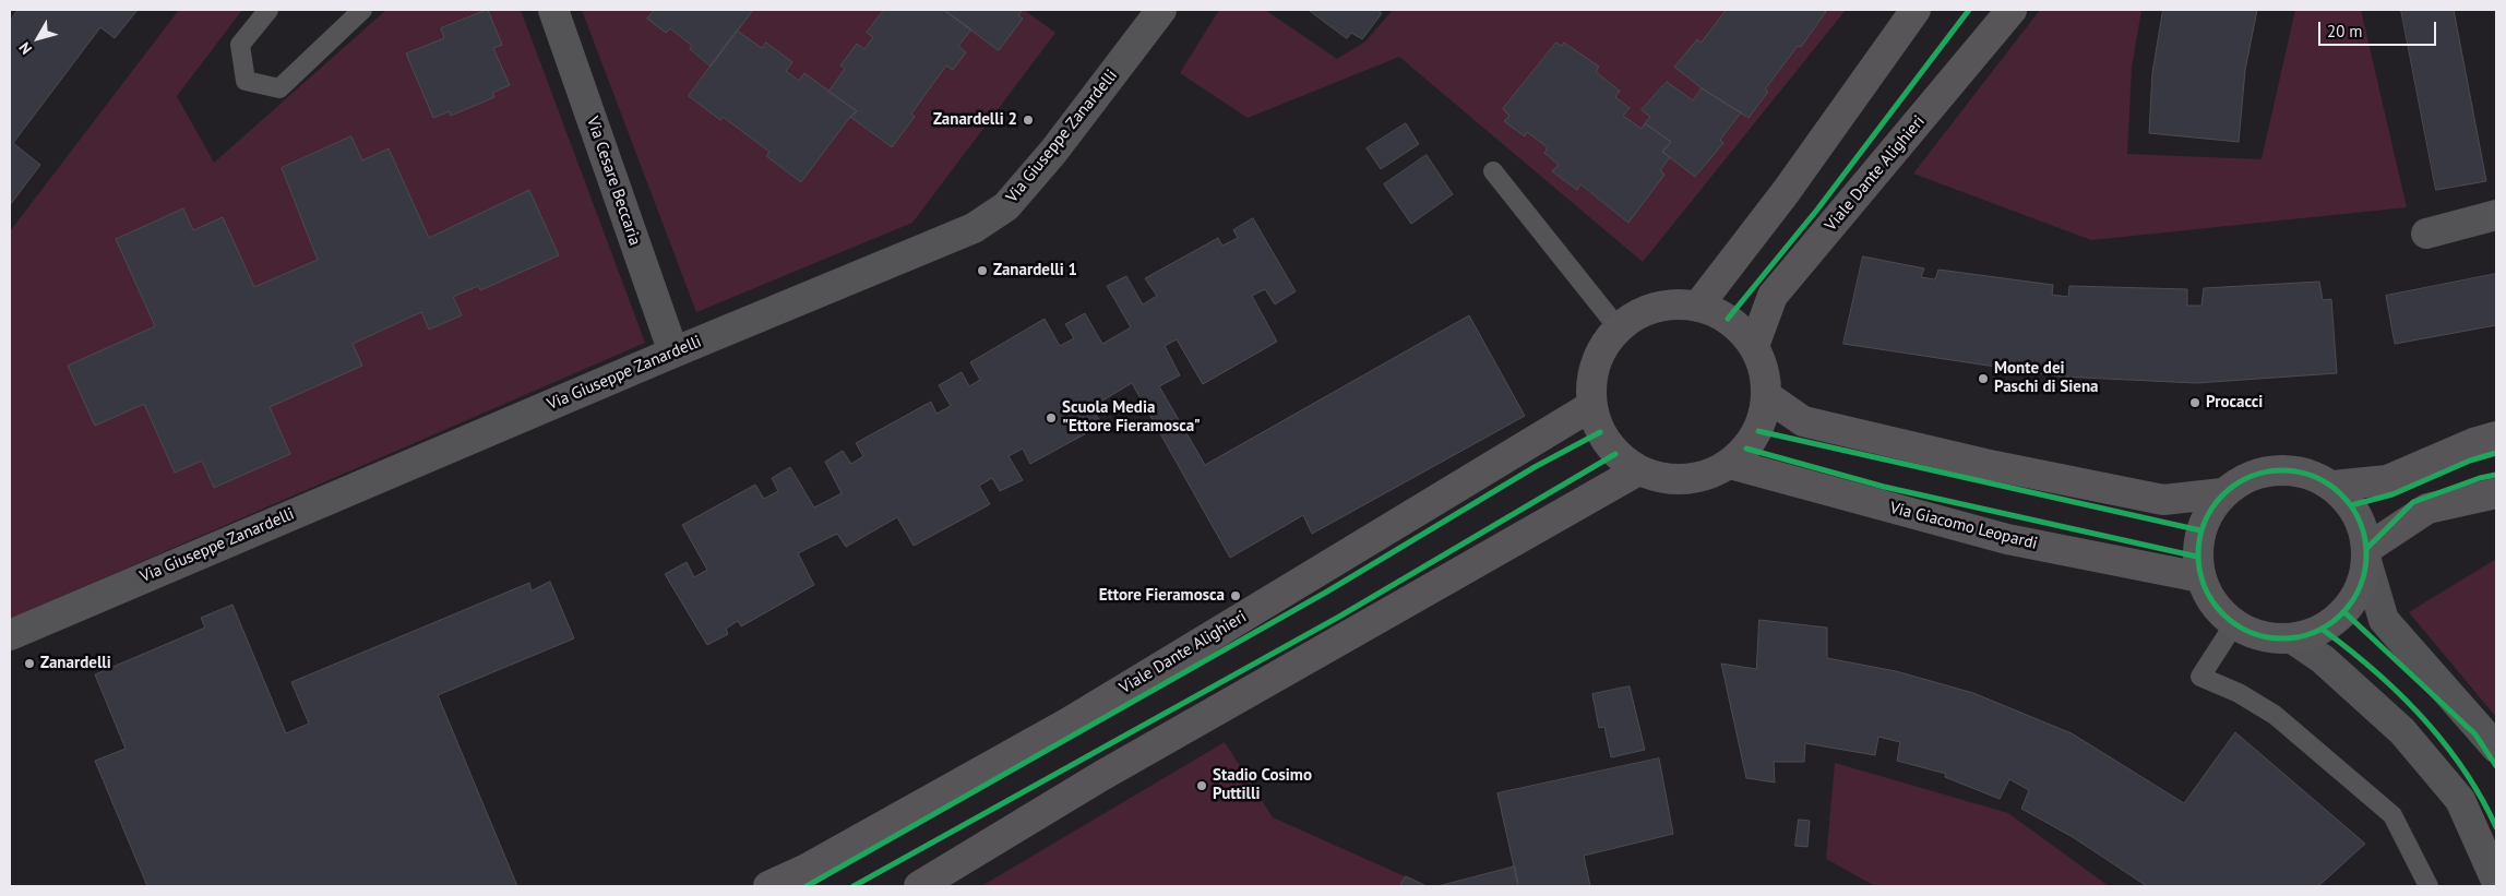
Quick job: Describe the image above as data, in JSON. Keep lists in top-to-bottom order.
{
  "streets": {
    "street": [
      "Via Giuseppe Zanardelli",
      "Viale Dante Alighieri",
      "Via Cesare Beccaria",
      "Via Giacomo Leopardi"
    ]
  },
  "crossings": [
    ["Via Giuseppe Zanardelli", "Via Cesare Beccaria"],
    ["Viale Dante Alighieri", "Via Giacomo Leopardi"]
  ],
  "places": [
    "Zanardelli 2",
    "Zanardelli 1",
    "Monte dei Paschi di Siena",
    "Procacci",
    "Scuola Media \"Ettore Fieramosca\"",
    "Ettore Fieramosca",
    "Zanardelli",
    "Stadio Cosimo Puttilli"
  ],
  "scale_bar": "20 m",
  "north": "bottom left"
}
